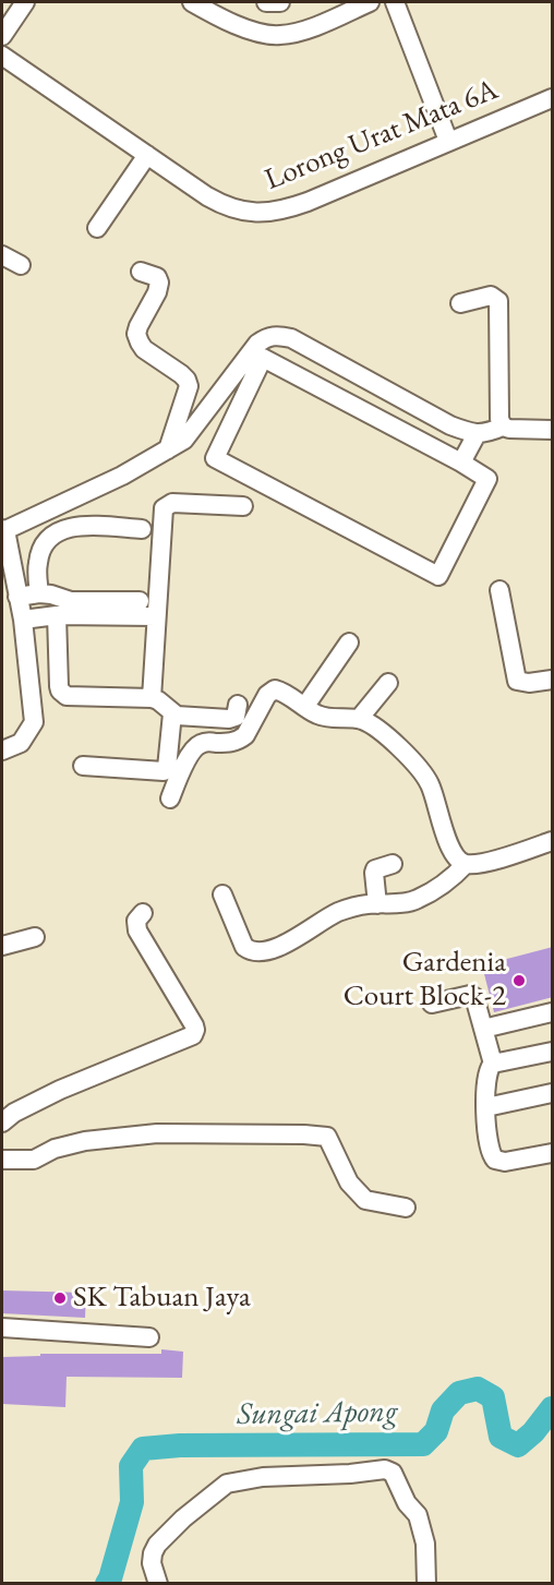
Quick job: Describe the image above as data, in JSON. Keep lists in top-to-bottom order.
{
  "streets": {
    "street": ["Lorong Urat Mata 6A"]
  },
  "water": ["Sungai Apong"],
  "places": ["Gardenia Court Block-2", "SK Tabuan Jaya"]
}
